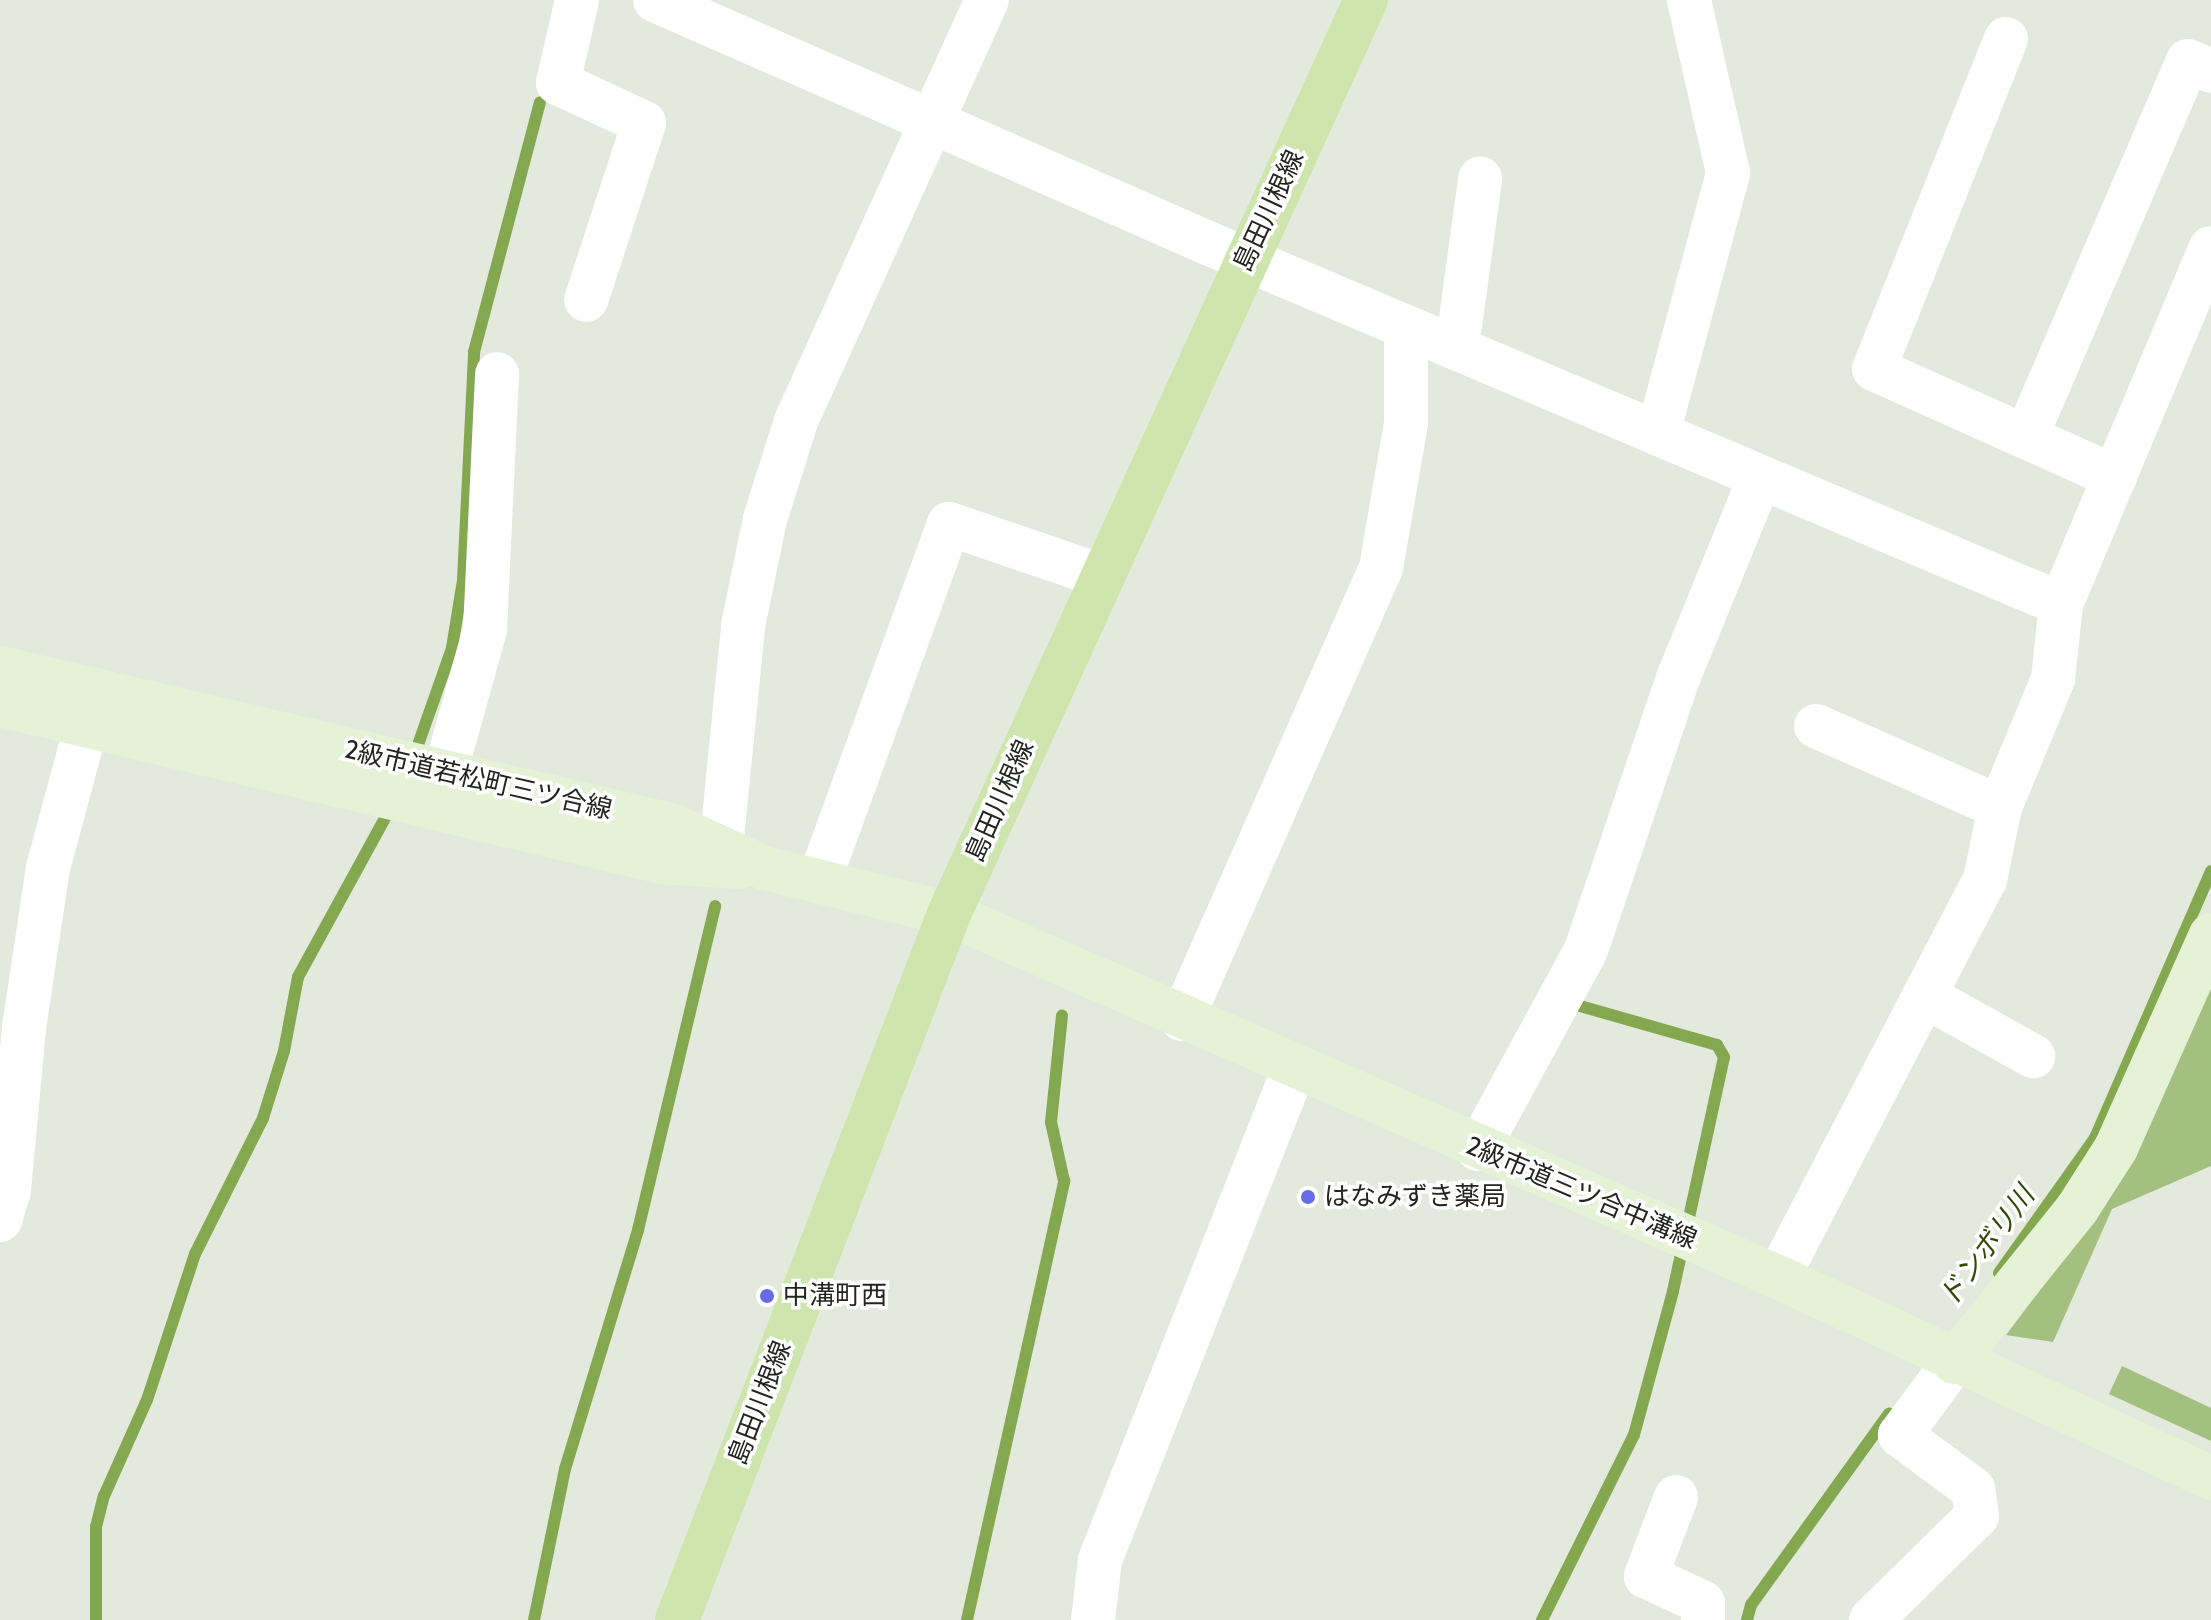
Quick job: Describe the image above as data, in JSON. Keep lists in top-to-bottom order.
{
  "streets": {
    "main road": ["島田川根線"],
    "street": ["2級市道若松町三ツ合線", "2級市道三ツ合中溝線"]
  },
  "crossings": [
    ["島田川根線", "2級市道若松町三ツ合線"],
    ["島田川根線", "2級市道三ツ合中溝線"],
    ["2級市道若松町三ツ合線", "2級市道三ツ合中溝線"]
  ],
  "water": ["ドンボリ川"],
  "places": ["はなみずき薬局", "中溝町西"]
}
